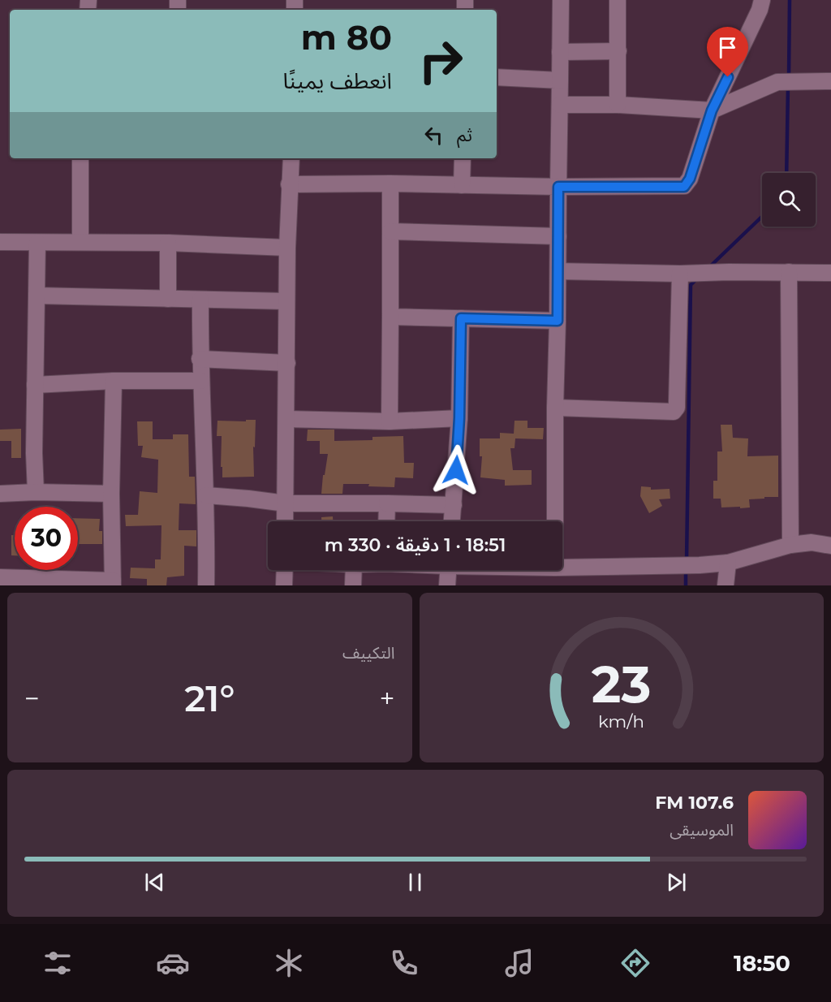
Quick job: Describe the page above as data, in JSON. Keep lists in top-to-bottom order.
{
  "page": {
    "turn": ["80 m", "انعطف يمينًا"],
    "then": "ثم",
    "limit": "30",
    "trip": "18:51 · 1 دقيقة · 330 m",
    "tile": "التكييف",
    "heat": ["−", "21°", "+"],
    "song": ["107.6 FM", "الموسيقى"],
    "tabs": "18:50",
    "gauge": ["23", "km/h"]
  }
}
